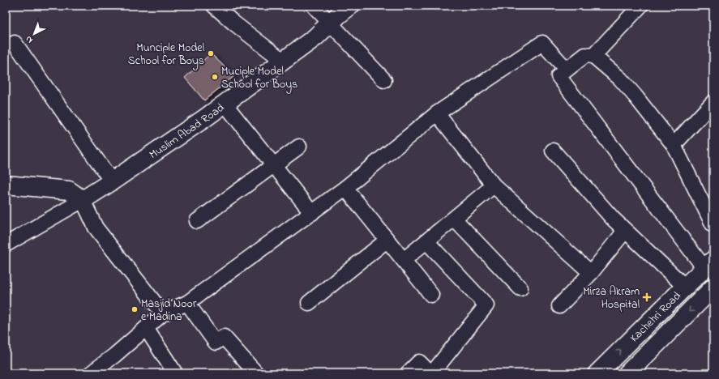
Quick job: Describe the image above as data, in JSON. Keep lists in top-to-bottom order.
{
  "streets": {
    "street": ["Muslim Abad Road", "Kachehri Road"]
  },
  "places": {
    "other": ["Munciple Model School for Boys", "Muciple Model School for Boys", "Masjid Noor e Madina"],
    "health": ["Mirza Akram Hospital"]
  },
  "north": "bottom left"
}
